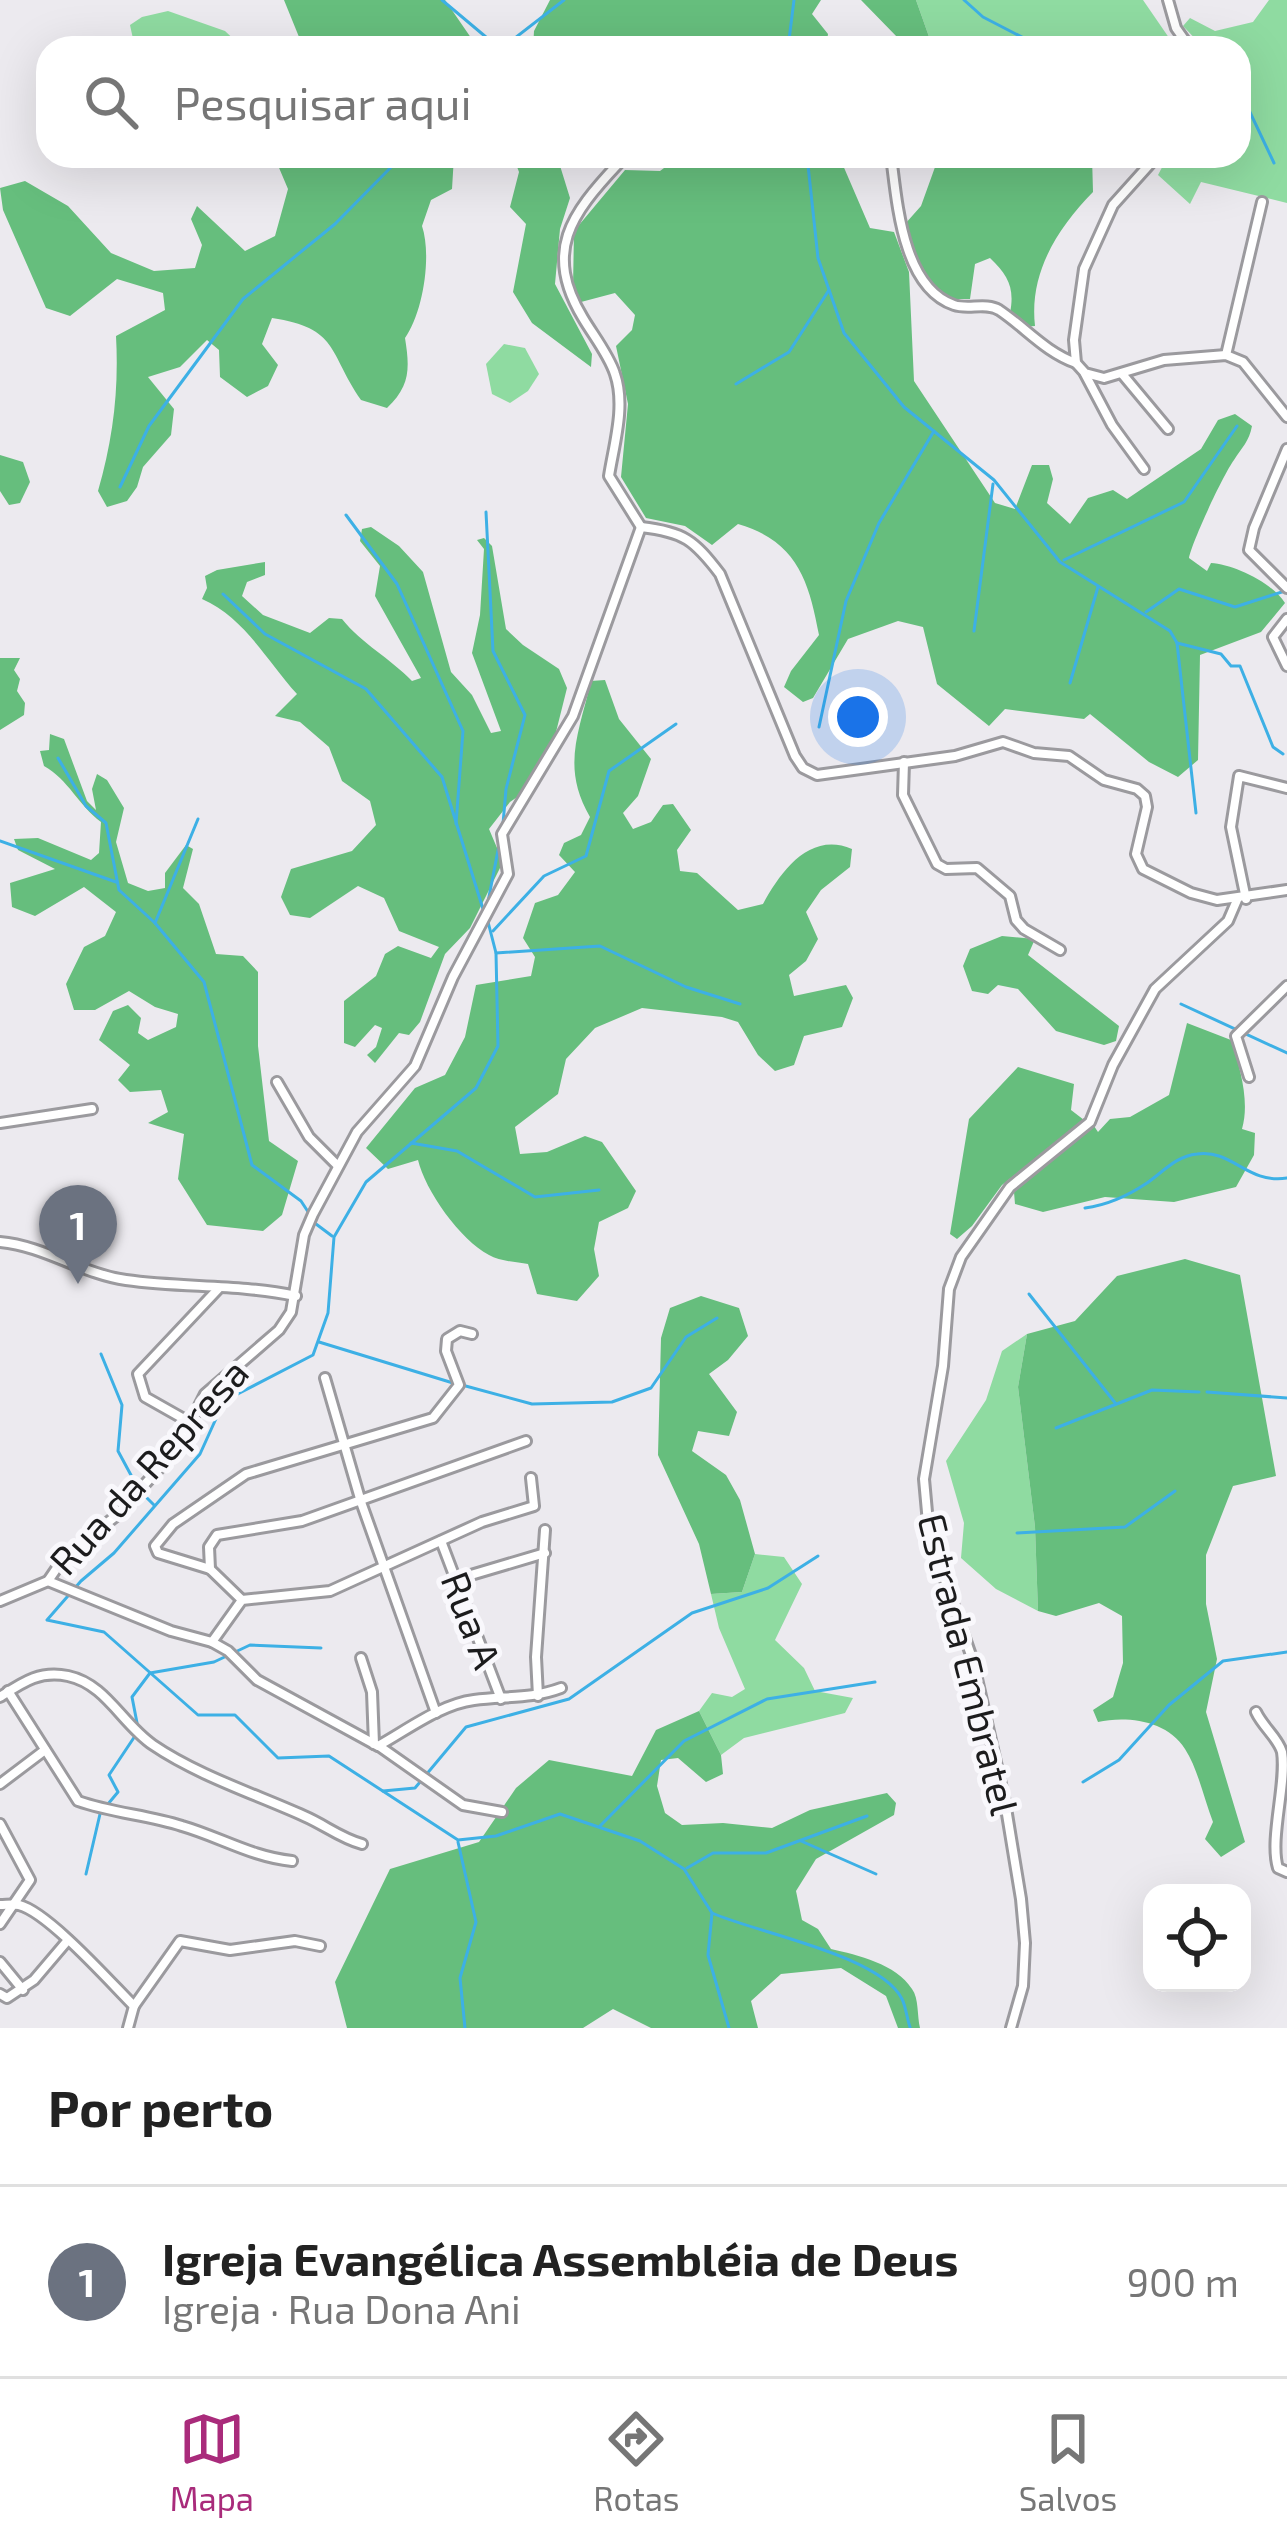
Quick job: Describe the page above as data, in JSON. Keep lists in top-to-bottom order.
{
  "streets": {
    "street": ["Rua da Represa", "Rua A", "Estrada Embratel"]
  },
  "page": {
    "search": "Pesquisar aqui",
    "pins": "1",
    "heading": "Por perto",
    "list": [
      {
        "mark": "1",
        "name": "Igreja Evangélica Assembléia de Deus",
        "note": "Igreja · Rua Dona Ani",
        "value": "900 m"
      }
    ],
    "nav": ["Mapa", "Rotas", "Salvos"]
  }
}
